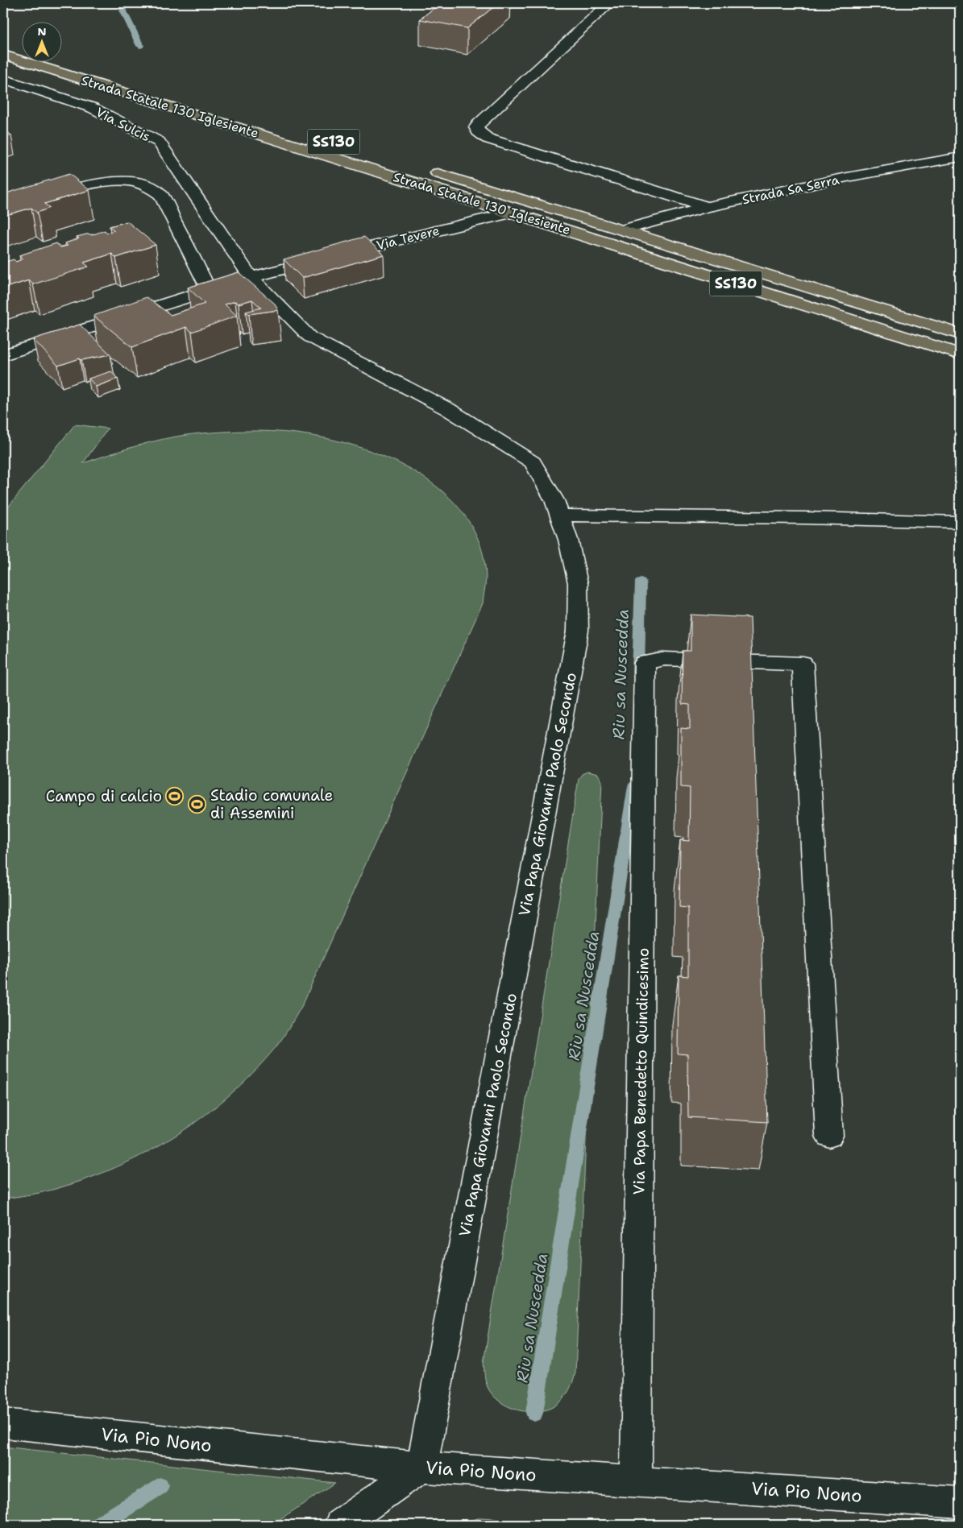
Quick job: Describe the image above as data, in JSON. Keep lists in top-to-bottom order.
{
  "streets": {
    "main road": ["Strada Statale 130 Iglesiente", "SS130"],
    "street": [
      "Via Sulcis",
      "Strada Sa Serra",
      "Via Tevere",
      "Via Papa Giovanni Paolo Secondo",
      "Via Papa Benedetto Quindicesimo",
      "Via Pio Nono"
    ]
  },
  "crossings": [
    ["Strada Statale 130 Iglesiente", "Strada Sa Serra"],
    ["Strada Statale 130 Iglesiente", "Via Tevere"],
    ["Via Sulcis", "Via Tevere"],
    ["Via Sulcis", "Via Papa Giovanni Paolo Secondo"],
    ["Via Tevere", "Via Papa Giovanni Paolo Secondo"],
    ["Via Papa Giovanni Paolo Secondo", "Via Pio Nono"],
    ["Via Papa Benedetto Quindicesimo", "Via Pio Nono"]
  ],
  "water": ["Riu sa Nuscedda"],
  "places": {
    "sports": ["Campo di calcio", "Stadio comunale di Assemini"]
  },
  "north": "top"
}
